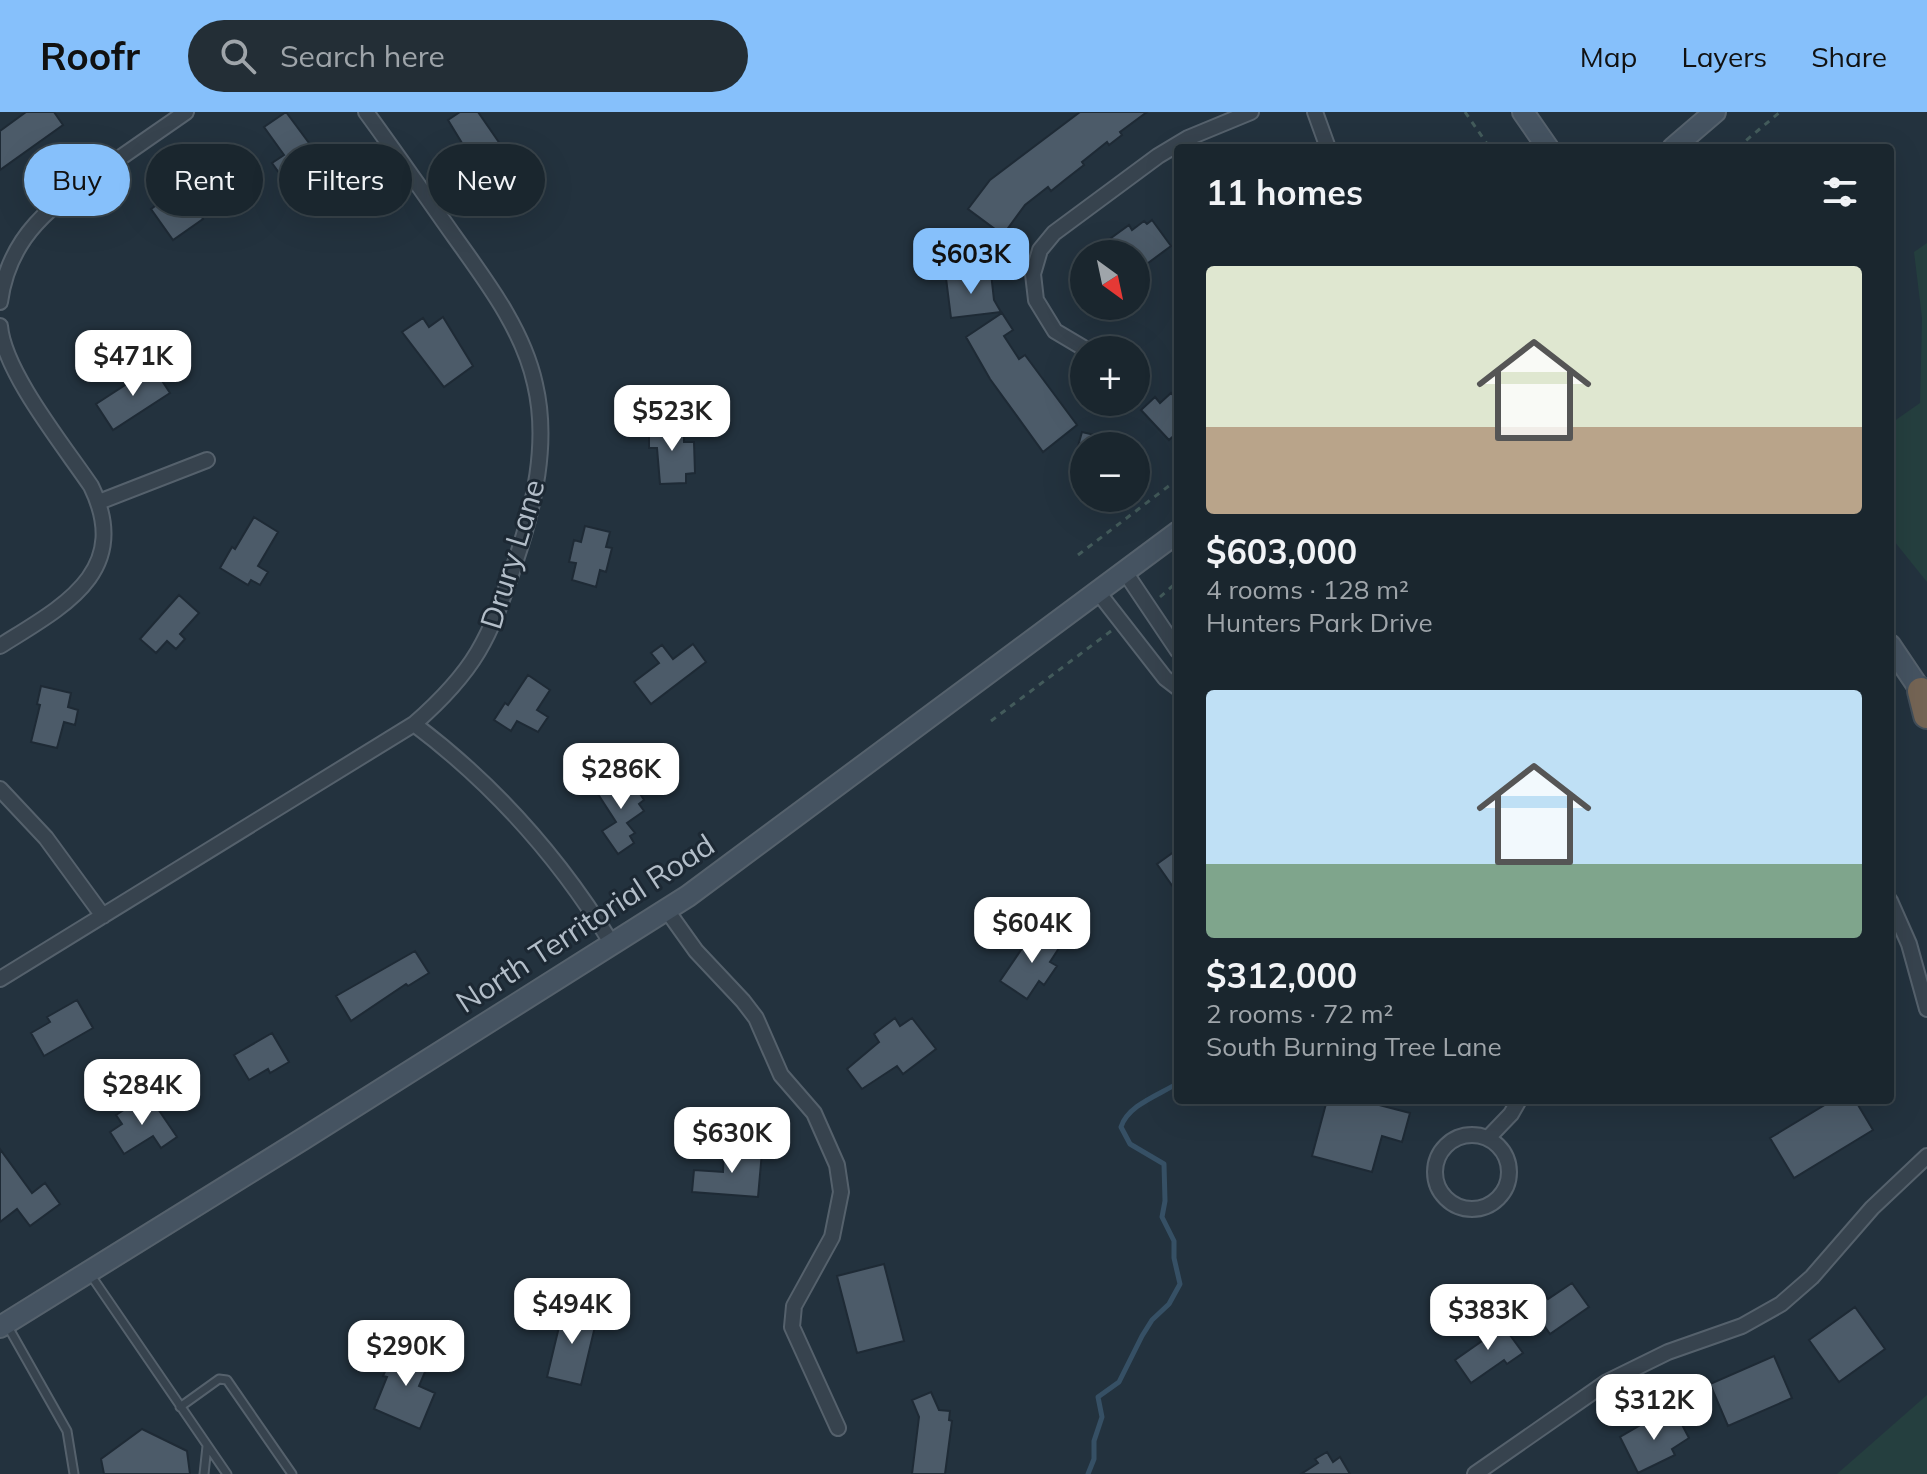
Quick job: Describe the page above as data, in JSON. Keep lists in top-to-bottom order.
{
  "streets": {
    "main road": ["North Territorial Road"],
    "street": ["Drury Lane"]
  },
  "north": "bottom right",
  "page": {
    "header": "Roofr",
    "search": "Search here",
    "nav": ["Map", "Layers", "Share"],
    "chip": [
      "Buy",
      "Rent",
      "Filters",
      "New"
    ],
    "heading": "11 homes",
    "price": [
      "$603K",
      "$471K",
      "$523K",
      "$286K",
      "$604K",
      "$284K",
      "$630K",
      "$494K",
      "$383K",
      "$290K",
      "$312K"
    ],
    "map_buttons": ["+", "−"],
    "list": [
      {
        "name": "$603,000",
        "note": "4 rooms · 128 m² · Hunters Park Drive"
      },
      {
        "name": "$312,000",
        "note": "2 rooms · 72 m² · South Burning Tree Lane"
      }
    ]
  }
}
